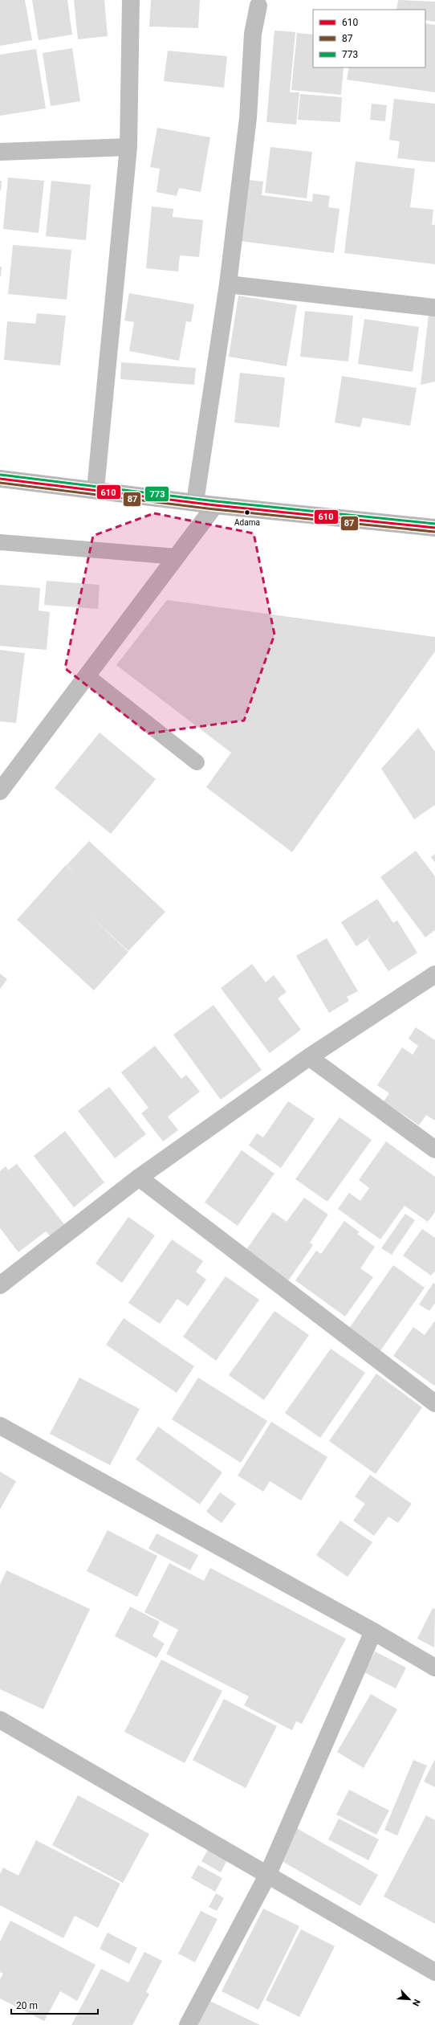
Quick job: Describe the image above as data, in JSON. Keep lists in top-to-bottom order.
{
  "places": ["Adama"],
  "lines": ["transit line 773", "transit line 610", "transit line 87"],
  "legend": ["610", "87", "773"],
  "scale_bar": "20 m",
  "north": "bottom right"
}
